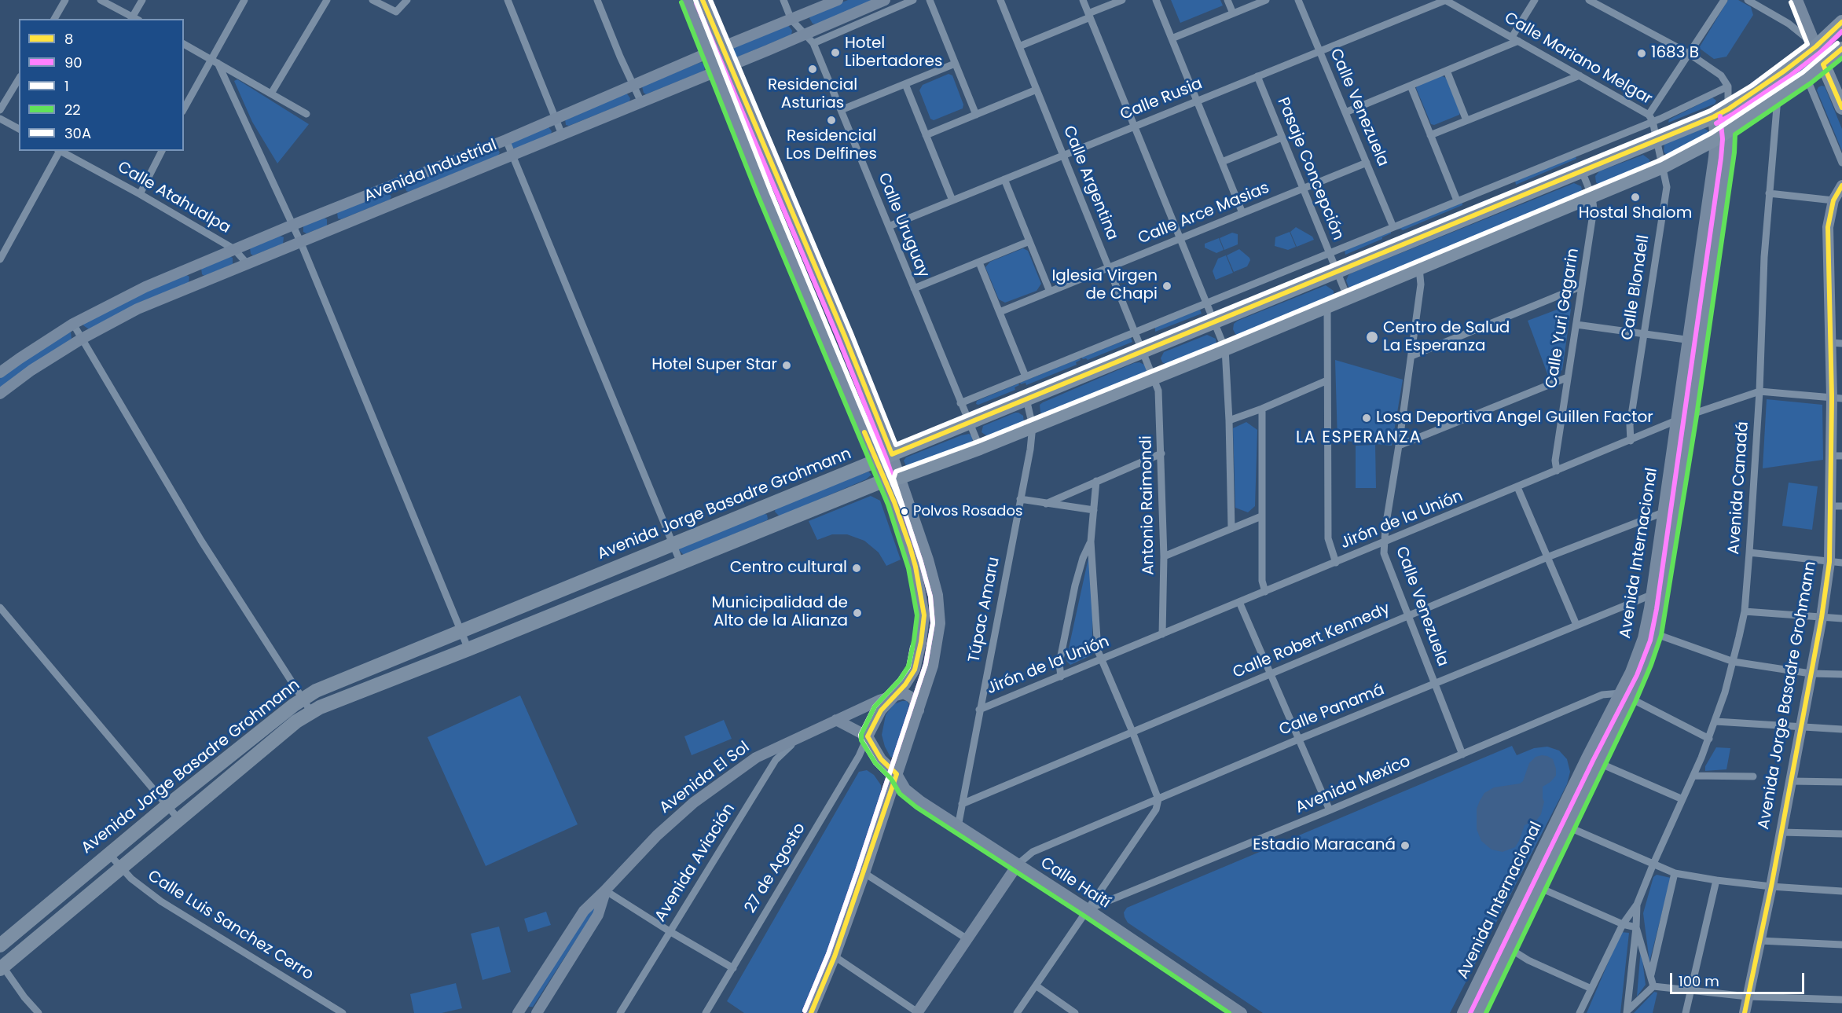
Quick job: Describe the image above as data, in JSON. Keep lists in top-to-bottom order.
{
  "streets": {
    "highway": ["Avenida Jorge Basadre Grohmann"],
    "main road": [
      "Avenida Industrial",
      "Avenida Internacional",
      "Avenida El Sol",
      "Calle Haití"
    ],
    "street": [
      "Calle Mariano Melgar",
      "Calle Rusia",
      "Calle Venezuela",
      "Pasaje Concepción",
      "Calle Argentina",
      "Calle Atahualpa",
      "Calle Arce Masias",
      "Calle Uruguay",
      "Calle Blondell",
      "Calle Yuri Gagarin",
      "Avenida Canadá",
      "Antonio Raimondi",
      "Jirón de la Unión",
      "Túpac Amaru",
      "Calle Robert Kennedy",
      "Calle Panamá",
      "Avenida Mexico",
      "Avenida Aviación",
      "27 de Agosto",
      "Calle Luis Sanchez Cerro"
    ]
  },
  "crossings": [
    ["Calle Mariano Melgar", "Calle Rusia"],
    ["Calle Mariano Melgar", "Calle Blondell"],
    ["Calle Mariano Melgar", "Avenida Jorge Basadre Grohmann"],
    ["Calle Rusia", "Calle Venezuela"],
    ["Calle Rusia", "Pasaje Concepción"],
    ["Calle Rusia", "Calle Argentina"],
    ["Calle Rusia", "Calle Uruguay"],
    ["Calle Venezuela", "Calle Arce Masias"],
    ["Calle Venezuela", "Avenida Jorge Basadre Grohmann"],
    ["Calle Venezuela", "Jirón de la Unión"],
    ["Calle Venezuela", "Calle Robert Kennedy"],
    ["Calle Venezuela", "Calle Panamá"],
    ["Calle Venezuela", "Avenida Mexico"],
    ["Pasaje Concepción", "Calle Arce Masias"],
    ["Pasaje Concepción", "Avenida Jorge Basadre Grohmann"],
    ["Avenida Industrial", "Calle Atahualpa"],
    ["Avenida Industrial", "Calle Uruguay"],
    ["Calle Argentina", "Calle Arce Masias"],
    ["Calle Argentina", "Avenida Jorge Basadre Grohmann"],
    ["Calle Argentina", "Antonio Raimondi"],
    ["Calle Uruguay", "Avenida Jorge Basadre Grohmann"],
    ["Calle Blondell", "Avenida Jorge Basadre Grohmann"],
    ["Calle Blondell", "Jirón de la Unión"],
    ["Calle Yuri Gagarin", "Avenida Jorge Basadre Grohmann"],
    ["Calle Yuri Gagarin", "Jirón de la Unión"],
    ["Avenida Canadá", "Avenida Jorge Basadre Grohmann"],
    ["Avenida Canadá", "Jirón de la Unión"],
    ["Avenida Jorge Basadre Grohmann", "Antonio Raimondi"],
    ["Avenida Jorge Basadre Grohmann", "Jirón de la Unión"],
    ["Avenida Jorge Basadre Grohmann", "Avenida Internacional"],
    ["Avenida Jorge Basadre Grohmann", "Túpac Amaru"],
    ["Avenida Jorge Basadre Grohmann", "Calle Luis Sanchez Cerro"],
    ["Antonio Raimondi", "Jirón de la Unión"],
    ["Jirón de la Unión", "Avenida Internacional"],
    ["Jirón de la Unión", "Túpac Amaru"],
    ["Avenida Internacional", "Calle Robert Kennedy"],
    ["Avenida Internacional", "Calle Panamá"],
    ["Avenida Internacional", "Avenida Mexico"],
    ["Túpac Amaru", "Calle Robert Kennedy"],
    ["Túpac Amaru", "Calle Haití"],
    ["Calle Panamá", "Calle Haití"],
    ["Avenida El Sol", "Avenida Aviación"],
    ["Avenida Mexico", "Calle Haití"],
    ["27 de Agosto", "Calle Haití"]
  ],
  "districts": ["LA ESPERANZA"],
  "places": [
    "Hotel Libertadores",
    "1683 B",
    "Residencial Asturias",
    "Residencial Los Delfines",
    "Hostal Shalom",
    "Iglesia Virgen de Chapi",
    "Centro de Salud La Esperanza",
    "Hotel Super Star",
    "Losa Deportiva Angel Guillen Factor",
    "Polvos Rosados",
    "Centro cultural",
    "Municipalidad de Alto de la Alianza",
    "Estadio Maracaná"
  ],
  "lines": [
    "transit line 8",
    "transit line 1",
    "transit line 30A",
    "transit line 22",
    "transit line 90"
  ],
  "legend": [
    "8",
    "90",
    "1",
    "22",
    "30A"
  ],
  "scale_bar": "100 m"
}
